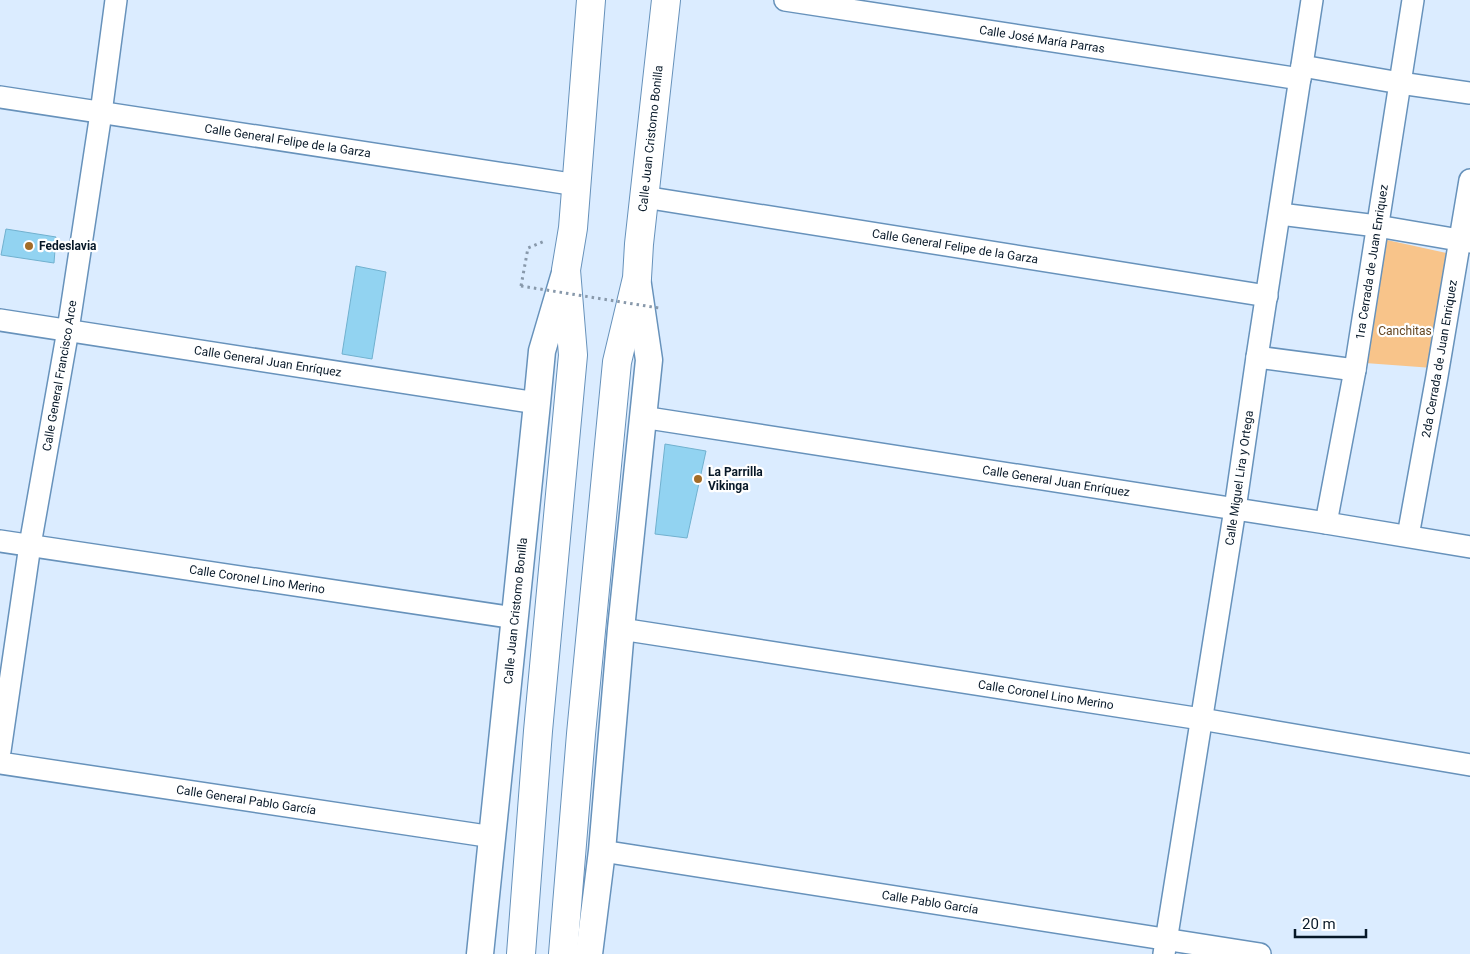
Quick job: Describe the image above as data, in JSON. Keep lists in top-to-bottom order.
{
  "streets": {
    "main road": ["Calle Juan Cristomo Bonilla"],
    "street": [
      "Calle José María Parras",
      "Calle General Felipe de la Garza",
      "1ra Cerrada de Juan Enriquez",
      "2da Cerrada de Juan Enriquez",
      "Calle General Juan Enríquez",
      "Calle General Francisco Arce",
      "Calle Miguel Lira y Ortega",
      "Calle Coronel Lino Merino",
      "Calle General Pablo García",
      "Calle Pablo García"
    ]
  },
  "crossings": [
    ["Calle José María Parras", "1ra Cerrada de Juan Enriquez"],
    ["Calle José María Parras", "Calle Miguel Lira y Ortega"],
    ["Calle Juan Cristomo Bonilla", "Calle General Felipe de la Garza"],
    ["Calle Juan Cristomo Bonilla", "Calle General Juan Enríquez"],
    ["Calle Juan Cristomo Bonilla", "Calle Coronel Lino Merino"],
    ["Calle Juan Cristomo Bonilla", "Calle General Pablo García"],
    ["Calle Juan Cristomo Bonilla", "Calle Pablo García"],
    ["Calle General Felipe de la Garza", "Calle General Francisco Arce"],
    ["Calle General Felipe de la Garza", "Calle Miguel Lira y Ortega"],
    ["1ra Cerrada de Juan Enriquez", "Calle General Juan Enríquez"],
    ["2da Cerrada de Juan Enriquez", "Calle General Juan Enríquez"],
    ["Calle General Juan Enríquez", "Calle General Francisco Arce"],
    ["Calle General Juan Enríquez", "Calle Miguel Lira y Ortega"],
    ["Calle General Francisco Arce", "Calle Coronel Lino Merino"],
    ["Calle Miguel Lira y Ortega", "Calle Coronel Lino Merino"],
    ["Calle Miguel Lira y Ortega", "Calle Pablo García"]
  ],
  "parks": ["Canchitas"],
  "places": ["Fedeslavia", "La Parrilla Vikinga"],
  "scale_bar": "20 m"
}
